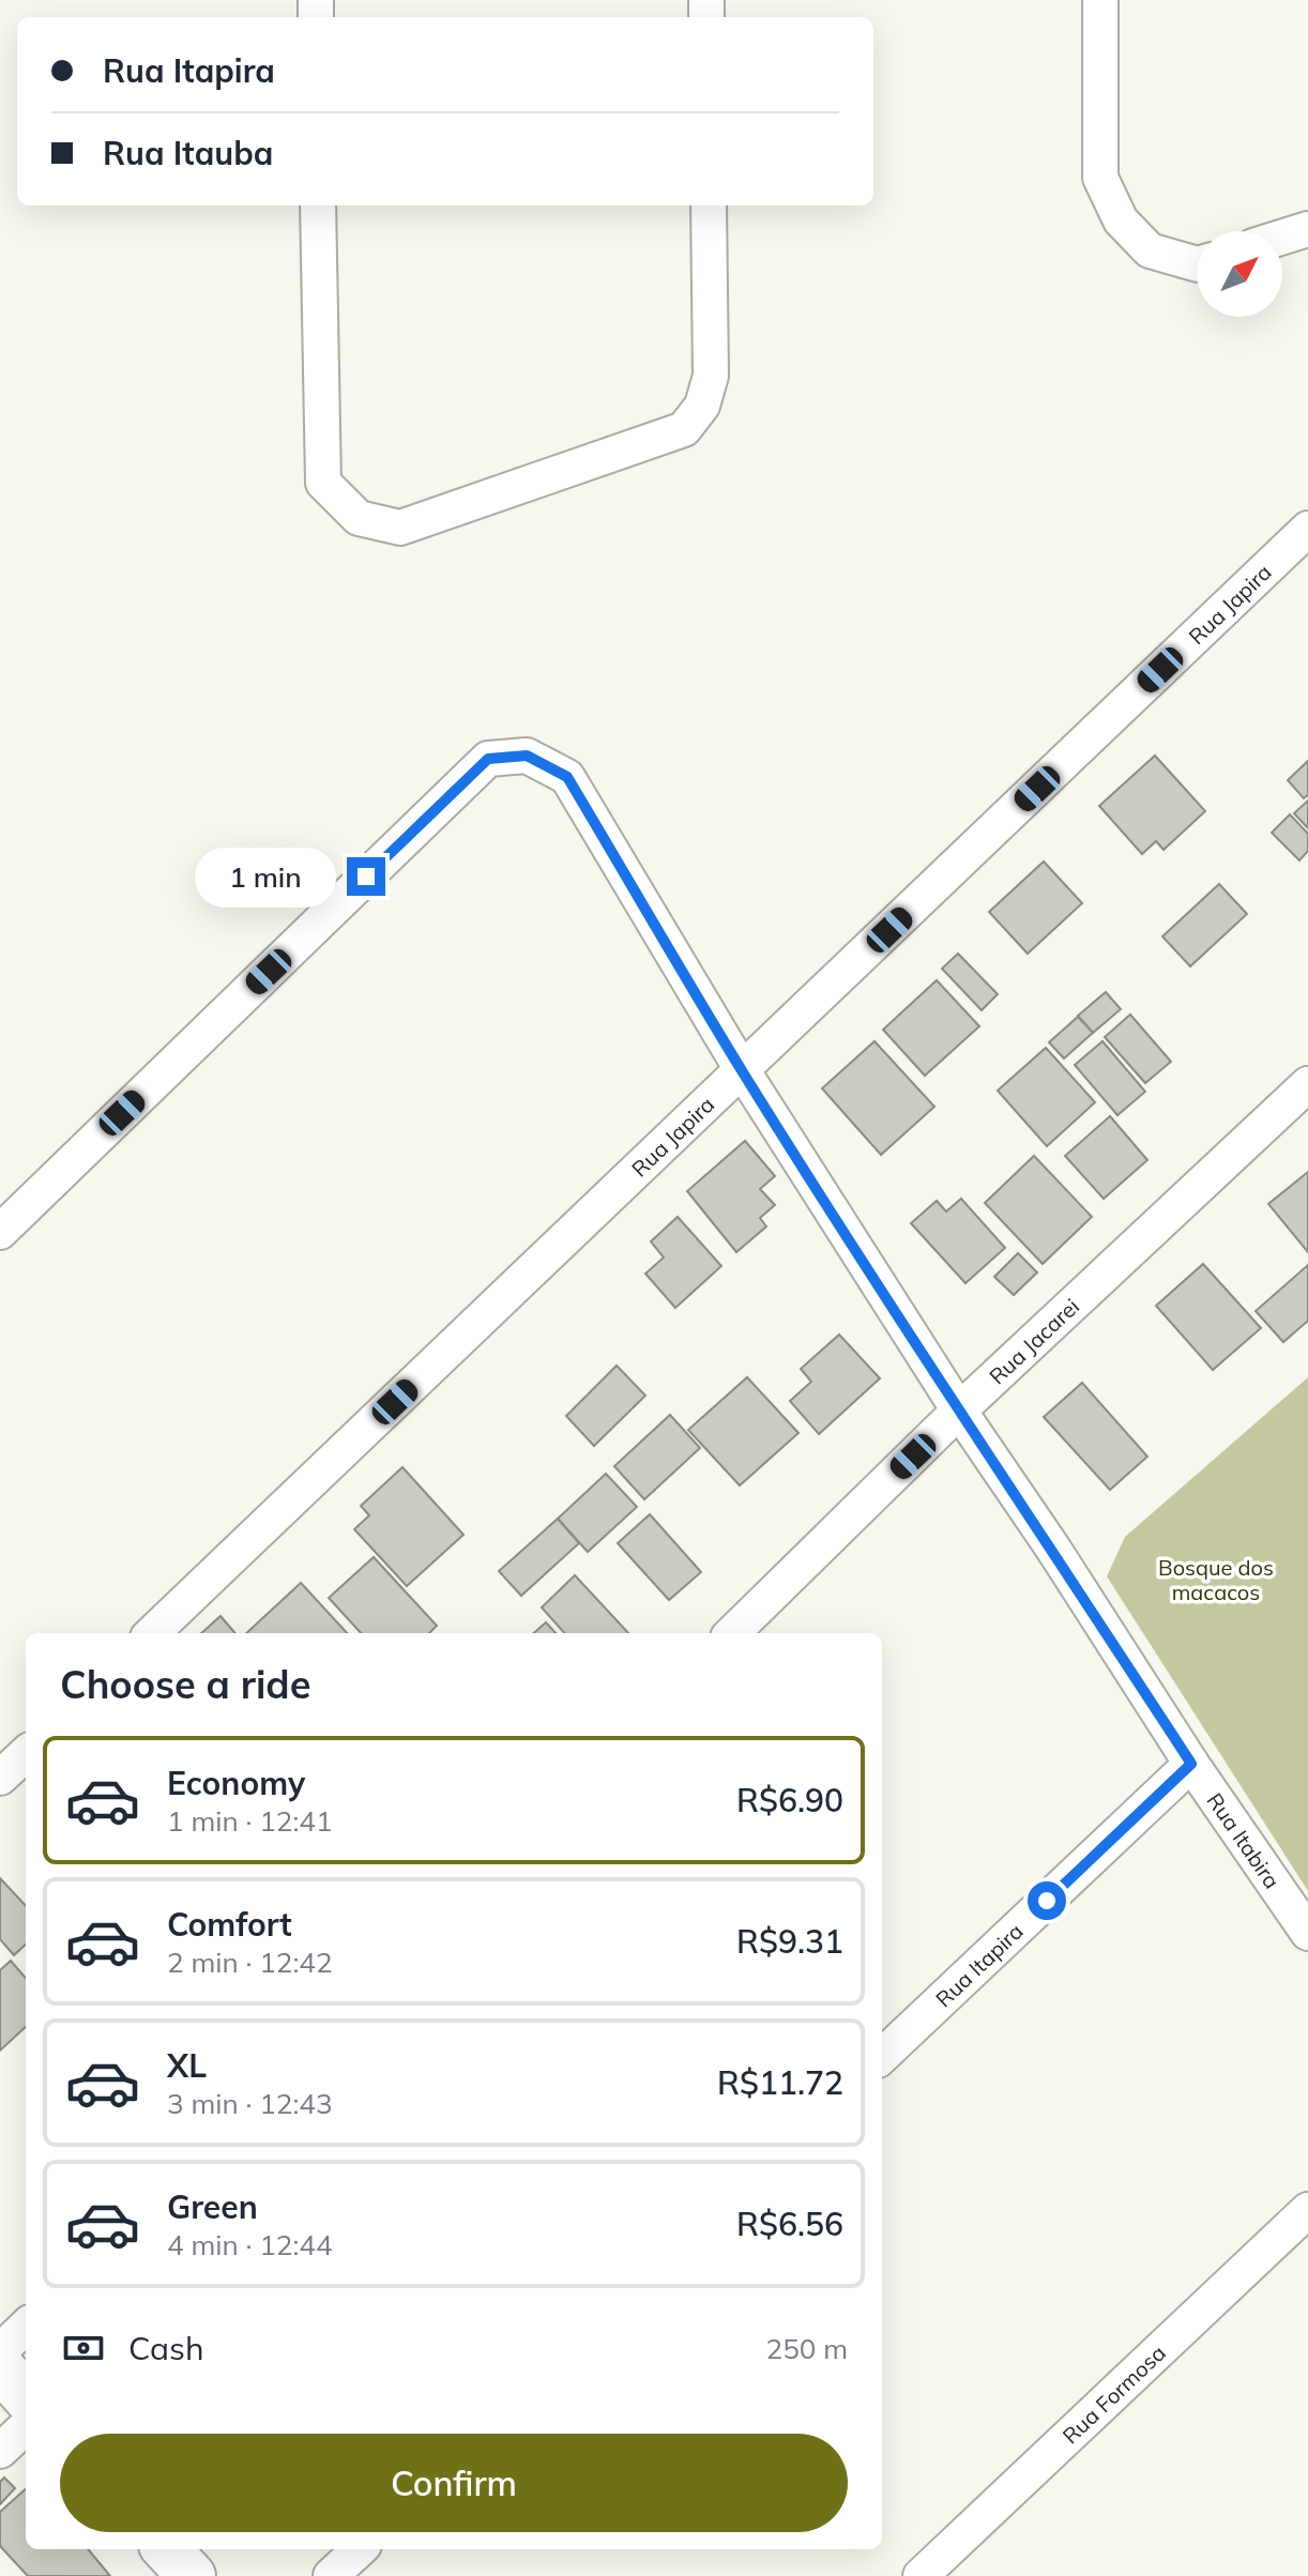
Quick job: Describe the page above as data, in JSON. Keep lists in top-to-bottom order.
{
  "streets": {
    "street": [
      "Rua Japira",
      "Rua Jacarei",
      "Rua Itabira",
      "Rua Itapira",
      "Rua Formosa"
    ]
  },
  "crossings": [
    ["Rua Japira", "Rua Itabira"],
    ["Rua Jacarei", "Rua Itabira"],
    ["Rua Itabira", "Rua Itapira"]
  ],
  "parks": ["Bosque dos macacos"],
  "north": "top right",
  "page": {
    "banner": ["Rua Itapira", "Rua Itauba"],
    "bubble": "1 min",
    "heading": "Choose a ride",
    "list": [
      {
        "name": "Economy",
        "note": "1 min · 12:41",
        "value": "R$6.90"
      },
      {
        "name": "Comfort",
        "note": "2 min · 12:42",
        "value": "R$9.31"
      },
      {
        "name": "XL",
        "note": "3 min · 12:43",
        "value": "R$11.72"
      },
      {
        "name": "Green",
        "note": "4 min · 12:44",
        "value": "R$6.56"
      }
    ],
    "pay": ["Cash", "250 m"],
    "buttons": "Confirm"
  }
}
